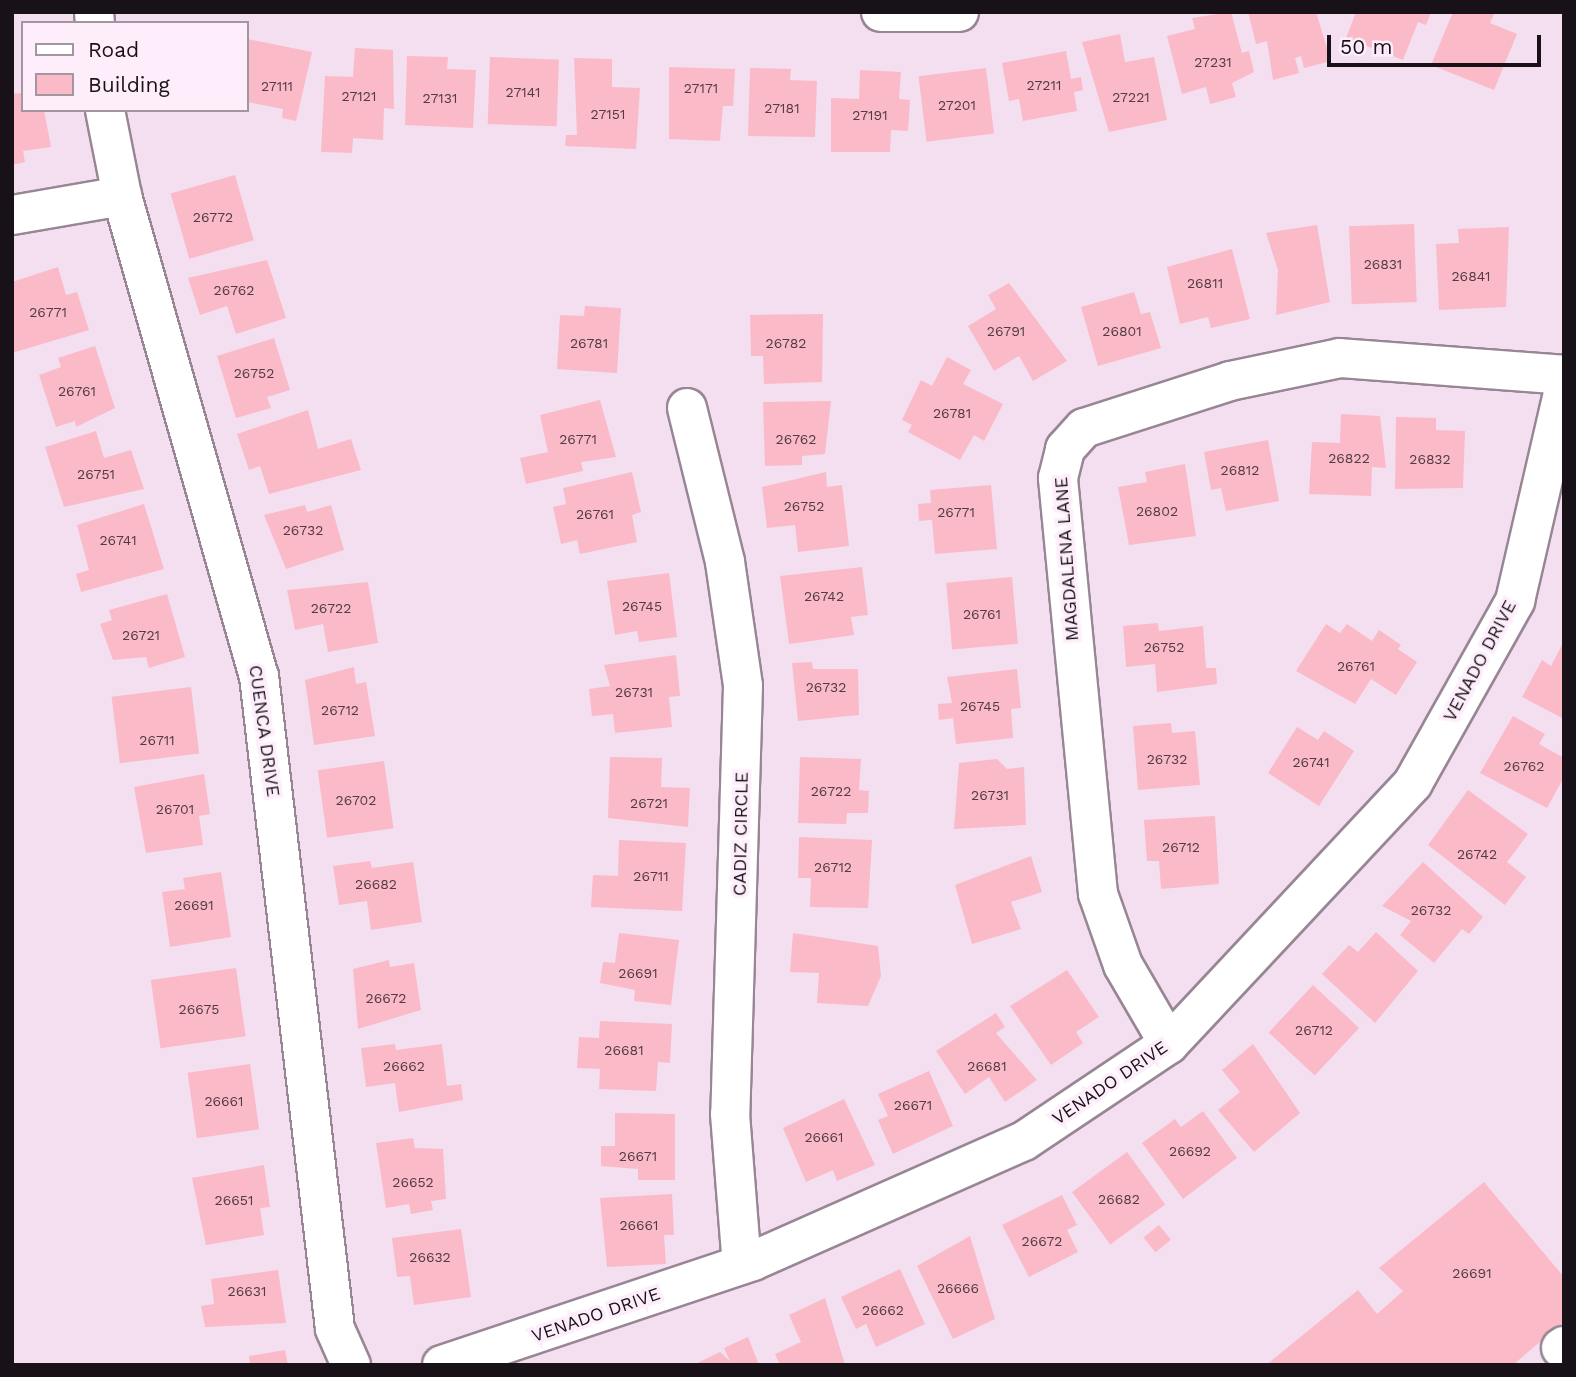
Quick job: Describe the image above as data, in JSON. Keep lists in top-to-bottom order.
{
  "streets": {
    "street": [
      "MAGDALENA LANE",
      "VENADO DRIVE",
      "CUENCA DRIVE",
      "CADIZ CIRCLE"
    ]
  },
  "crossings": [
    ["MAGDALENA LANE", "VENADO DRIVE"],
    ["VENADO DRIVE", "CADIZ CIRCLE"]
  ],
  "house_numbers": [
    "27231",
    "27211",
    "27111",
    "27171",
    "27141",
    "27121",
    "27221",
    "27131",
    "27201",
    "27181",
    "27151",
    "27191",
    "26772",
    "26831",
    "26841",
    "26811",
    "26762",
    "26771",
    "26791",
    "26801",
    "26781",
    "26782",
    "26752",
    "26761",
    "26781",
    "26771",
    "26762",
    "26822",
    "26832",
    "26812",
    "26751",
    "26752",
    "26802",
    "26771",
    "26761",
    "26732",
    "26741",
    "26742",
    "26745",
    "26722",
    "26761",
    "26721",
    "26752",
    "26761",
    "26732",
    "26731",
    "26745",
    "26712",
    "26711",
    "26732",
    "26741",
    "26762",
    "26722",
    "26731",
    "26702",
    "26721",
    "26701",
    "26712",
    "26742",
    "26712",
    "26711",
    "26682",
    "26691",
    "26732",
    "26691",
    "26672",
    "26675",
    "26712",
    "26681",
    "26662",
    "26681",
    "26661",
    "26671",
    "26661",
    "26692",
    "26671",
    "26652",
    "26682",
    "26651",
    "26661",
    "26672",
    "26632",
    "26691",
    "26666",
    "26631",
    "26662"
  ],
  "legend": ["Road", "Building"],
  "scale_bar": "50 m"
}
